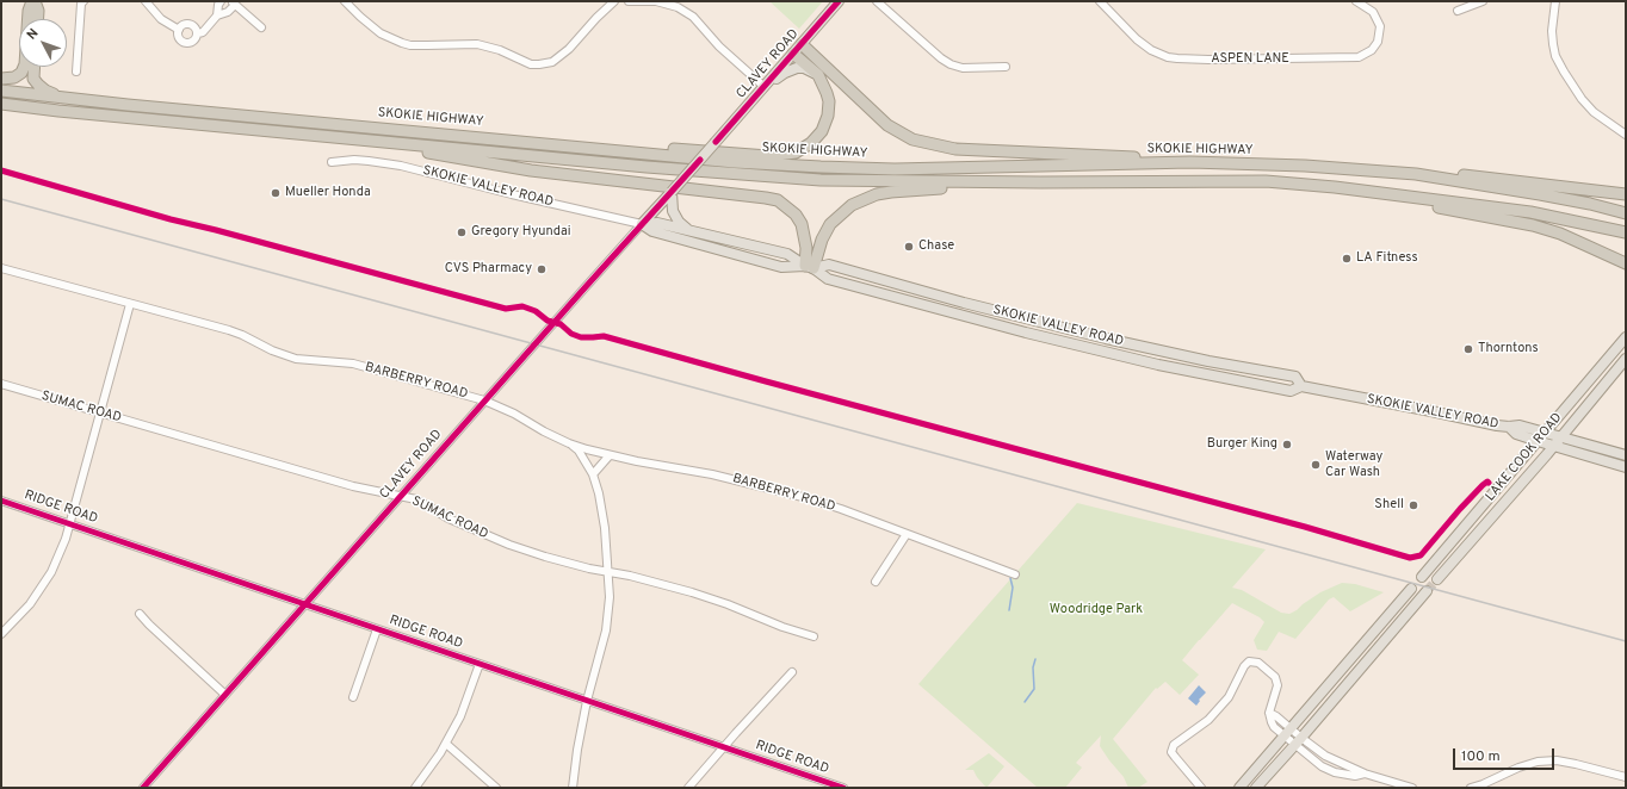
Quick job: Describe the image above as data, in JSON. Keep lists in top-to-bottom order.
{
  "streets": {
    "highway": ["SKOKIE HIGHWAY"],
    "main road": ["CLAVEY ROAD", "SKOKIE VALLEY ROAD", "LAKE COOK ROAD"],
    "street": [
      "ASPEN LANE",
      "BARBERRY ROAD",
      "SUMAC ROAD",
      "RIDGE ROAD"
    ]
  },
  "crossings": [
    ["CLAVEY ROAD", "SKOKIE VALLEY ROAD"],
    ["CLAVEY ROAD", "BARBERRY ROAD"],
    ["CLAVEY ROAD", "SUMAC ROAD"],
    ["CLAVEY ROAD", "RIDGE ROAD"],
    ["SKOKIE VALLEY ROAD", "LAKE COOK ROAD"]
  ],
  "parks": ["Woodridge Park"],
  "places": [
    "Mueller Honda",
    "Gregory Hyundai",
    "Chase",
    "LA Fitness",
    "CVS Pharmacy",
    "Thorntons",
    "Burger King",
    "Waterway Car Wash",
    "Shell"
  ],
  "scale_bar": "100 m",
  "north": "top left"
}
